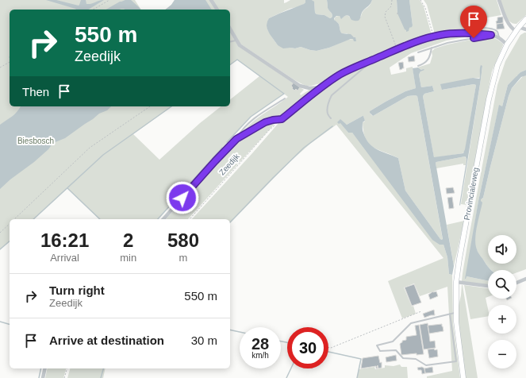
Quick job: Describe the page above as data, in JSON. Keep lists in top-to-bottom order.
{
  "streets": {
    "main road": ["Provincialeweg"],
    "street": ["Zeedijk"]
  },
  "crossings": [
    ["Zeedijk", "Provincialeweg"]
  ],
  "parks": ["Biesbosch"],
  "page": {
    "turn": ["550 m", "Zeedijk"],
    "then": "Then",
    "eta": [
      "16:21",
      "Arrival",
      "2",
      "min",
      "580",
      "m"
    ],
    "map_buttons": ["+", "−"],
    "list": [
      {
        "name": "Turn right",
        "note": "Zeedijk",
        "value": "550 m"
      },
      {
        "name": "Arrive at destination",
        "value": "30 m"
      }
    ],
    "speed": "28 km/h",
    "limit": "30"
  }
}
